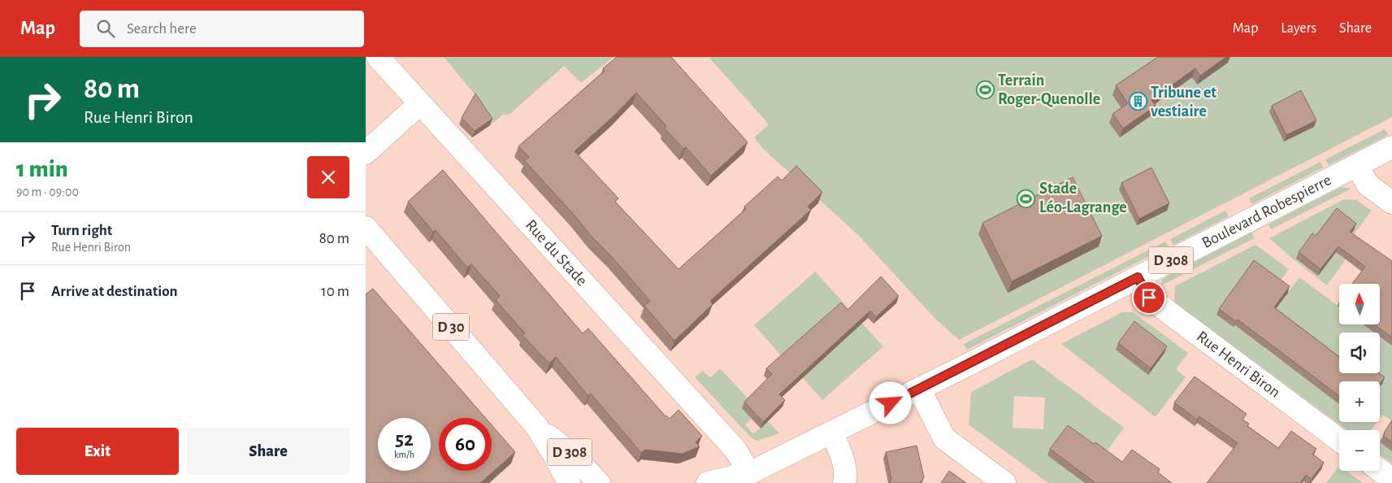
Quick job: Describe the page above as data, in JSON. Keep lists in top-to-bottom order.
{
  "streets": {
    "main road": [
      "Boulevard Robespierre",
      "Rue du Stade",
      "D 308",
      "D 30",
      "Rue Henri Biron"
    ]
  },
  "crossings": [
    ["Boulevard Robespierre", "Rue du Stade"],
    ["Boulevard Robespierre", "Rue Henri Biron"],
    ["D 308", "D 30"]
  ],
  "places": {
    "sports": ["Terrain Roger-Quenolle", "Stade Léo-Lagrange"],
    "building": ["Tribune et vestiaire"]
  },
  "north": "top",
  "page": {
    "header": "Map",
    "search": "Search here",
    "nav": ["Map", "Layers", "Share"],
    "turn": ["80 m", "Rue Henri Biron"],
    "heading": ["1 min", "90 m · 09:00"],
    "list": [
      {
        "name": "Turn right",
        "note": "Rue Henri Biron",
        "value": "80 m"
      },
      {
        "name": "Arrive at destination",
        "value": "10 m"
      }
    ],
    "map_buttons": ["+", "−"],
    "speed": "52 km/h",
    "limit": "60",
    "buttons": ["Exit", "Share"]
  }
}
